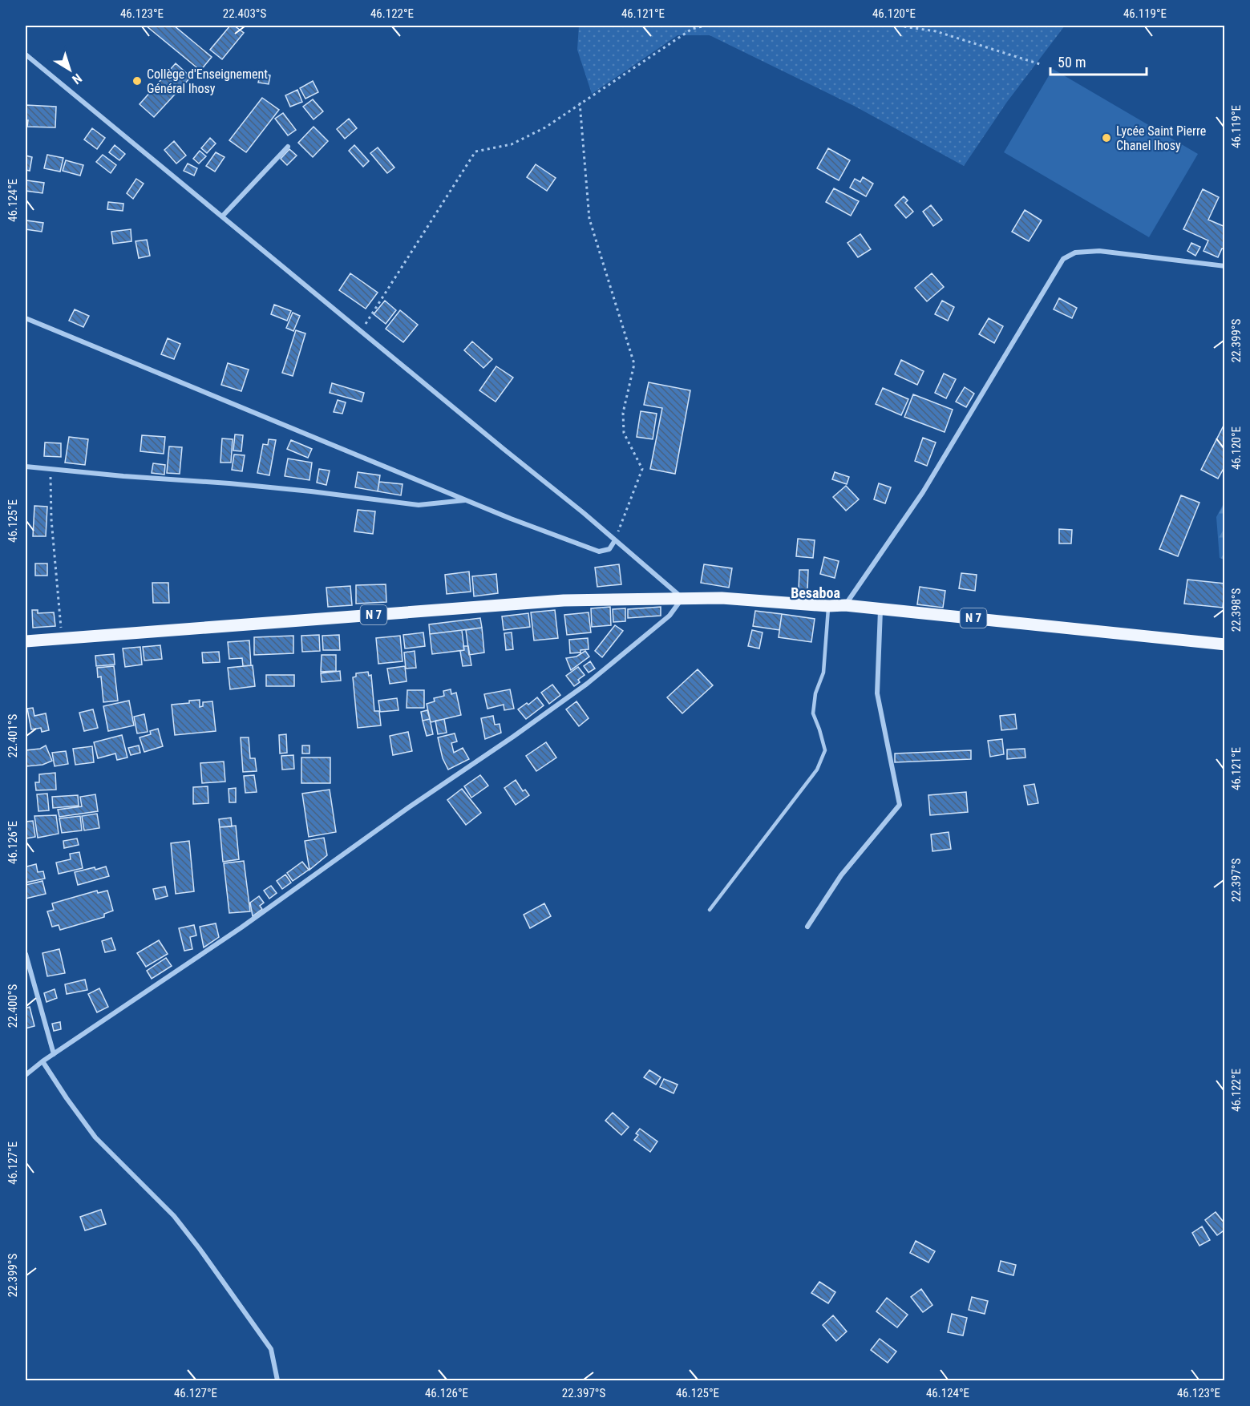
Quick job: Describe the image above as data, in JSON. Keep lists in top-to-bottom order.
{
  "streets": {
    "main road": ["N 7"]
  },
  "districts": ["Besaboa"],
  "places": ["Collège d'Enseignement Général Ihosy", "Lycée Saint Pierre Chanel Ihosy"],
  "scale_bar": "50 m",
  "north": "bottom right",
  "coordinates": [
    "46.123°E",
    "22.403°S",
    "46.122°E",
    "46.121°E",
    "46.120°E",
    "46.119°E",
    "46.124°E",
    "22.399°S",
    "46.125°E",
    "22.398°S",
    "22.401°S",
    "46.126°E",
    "22.397°S",
    "22.400°S",
    "46.127°E"
  ]
}
